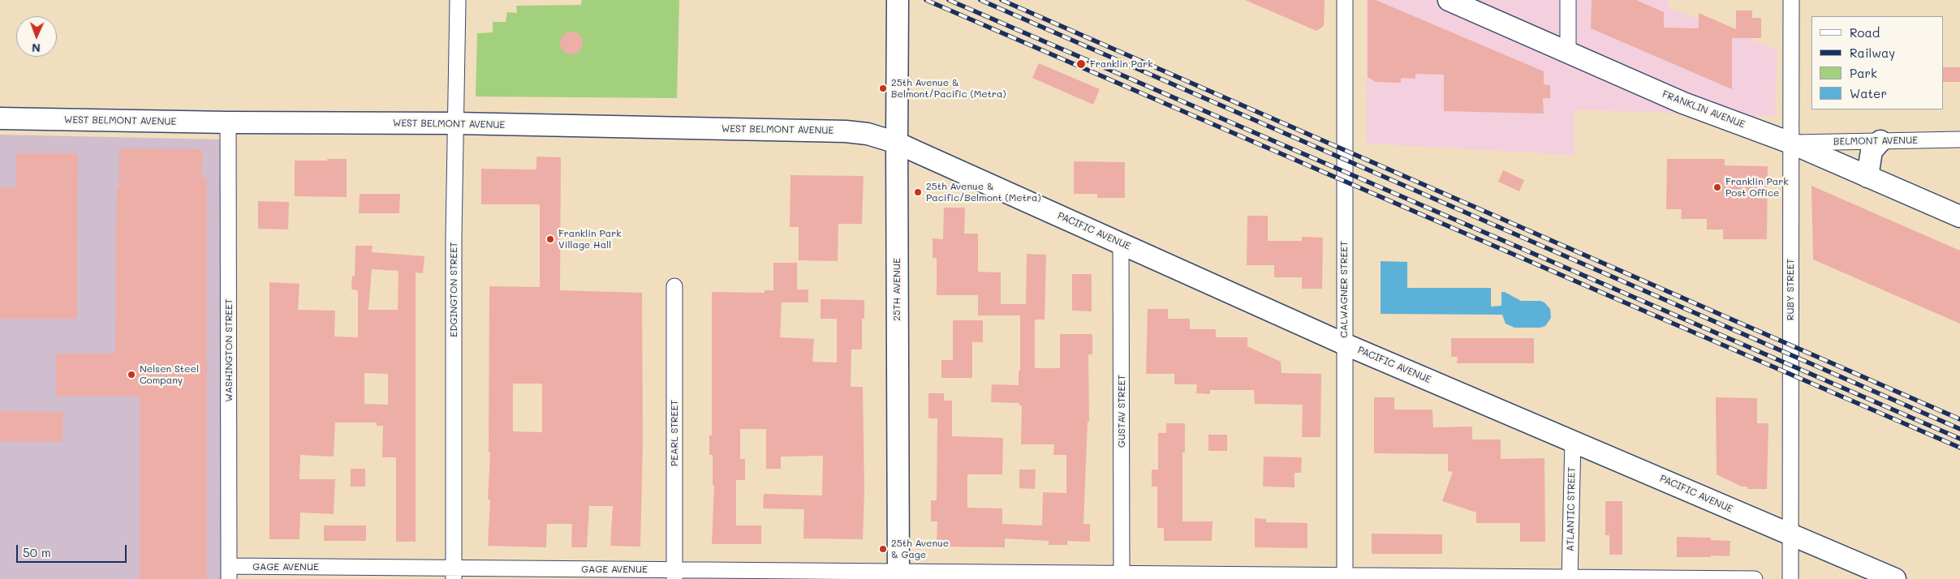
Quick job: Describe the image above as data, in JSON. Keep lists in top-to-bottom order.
{
  "streets": {
    "main road": [
      "FRANKLIN AVENUE",
      "WEST BELMONT AVENUE",
      "PACIFIC AVENUE",
      "25TH AVENUE"
    ],
    "street": [
      "BELMONT AVENUE",
      "EDGINGTON STREET",
      "CALWAGNER STREET",
      "RUBY STREET",
      "WASHINGTON STREET",
      "GUSTAV STREET",
      "PEARL STREET",
      "ATLANTIC STREET",
      "GAGE AVENUE"
    ]
  },
  "crossings": [
    ["FRANKLIN AVENUE", "BELMONT AVENUE"],
    ["FRANKLIN AVENUE", "RUBY STREET"],
    ["WEST BELMONT AVENUE", "PACIFIC AVENUE"],
    ["WEST BELMONT AVENUE", "EDGINGTON STREET"],
    ["WEST BELMONT AVENUE", "25TH AVENUE"],
    ["WEST BELMONT AVENUE", "WASHINGTON STREET"],
    ["BELMONT AVENUE", "RUBY STREET"],
    ["PACIFIC AVENUE", "25TH AVENUE"],
    ["PACIFIC AVENUE", "CALWAGNER STREET"],
    ["PACIFIC AVENUE", "RUBY STREET"],
    ["PACIFIC AVENUE", "GUSTAV STREET"],
    ["PACIFIC AVENUE", "ATLANTIC STREET"],
    ["EDGINGTON STREET", "GAGE AVENUE"],
    ["25TH AVENUE", "GAGE AVENUE"],
    ["CALWAGNER STREET", "GAGE AVENUE"],
    ["WASHINGTON STREET", "GAGE AVENUE"],
    ["GUSTAV STREET", "GAGE AVENUE"],
    ["PEARL STREET", "GAGE AVENUE"],
    ["ATLANTIC STREET", "GAGE AVENUE"]
  ],
  "places": [
    "Franklin Park",
    "25th Avenue & Belmont/Pacific (Metra)",
    "Franklin Park Post Office",
    "25th Avenue & Pacific/Belmont (Metra)",
    "Franklin Park Village Hall",
    "Nelsen Steel Company",
    "25th Avenue & Gage"
  ],
  "legend": [
    "Road",
    "Railway",
    "Park",
    "Water"
  ],
  "scale_bar": "50 m",
  "north": "bottom"
}
